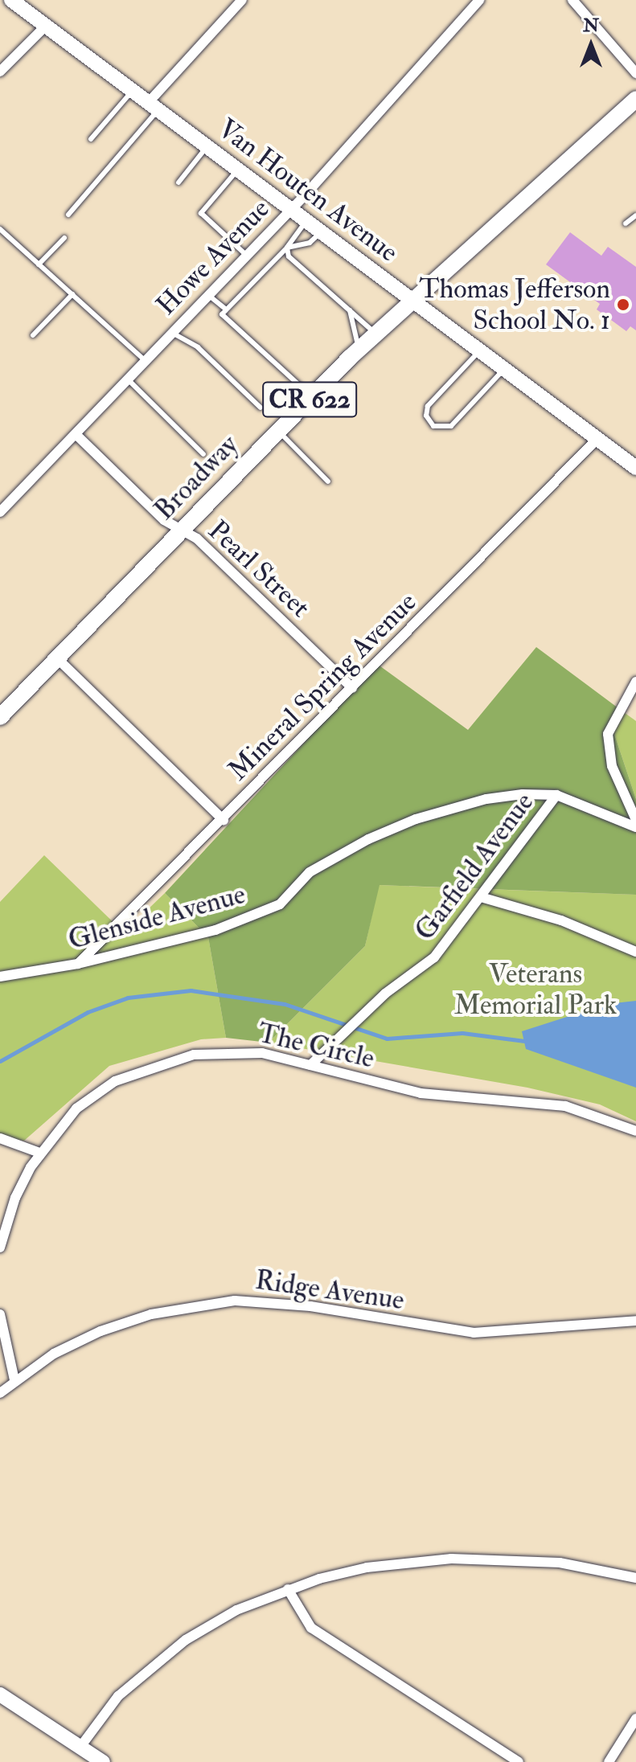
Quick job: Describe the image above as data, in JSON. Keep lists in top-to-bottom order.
{
  "streets": {
    "main road": ["Van Houten Avenue", "CR 622", "Broadway"],
    "street": [
      "Howe Avenue",
      "Pearl Street",
      "Mineral Spring Avenue",
      "Garfield Avenue",
      "Glenside Avenue",
      "The Circle",
      "Ridge Avenue"
    ]
  },
  "crossings": [
    ["Van Houten Avenue", "Howe Avenue"],
    ["Van Houten Avenue", "Broadway"],
    ["Van Houten Avenue", "Mineral Spring Avenue"],
    ["Howe Avenue", "Pearl Street"],
    ["Broadway", "Pearl Street"],
    ["Pearl Street", "Mineral Spring Avenue"],
    ["Mineral Spring Avenue", "Glenside Avenue"],
    ["Garfield Avenue", "Glenside Avenue"],
    ["Garfield Avenue", "The Circle"]
  ],
  "parks": ["Veterans Memorial Park"],
  "places": ["Thomas Jefferson School No. 1"],
  "north": "top"
}
